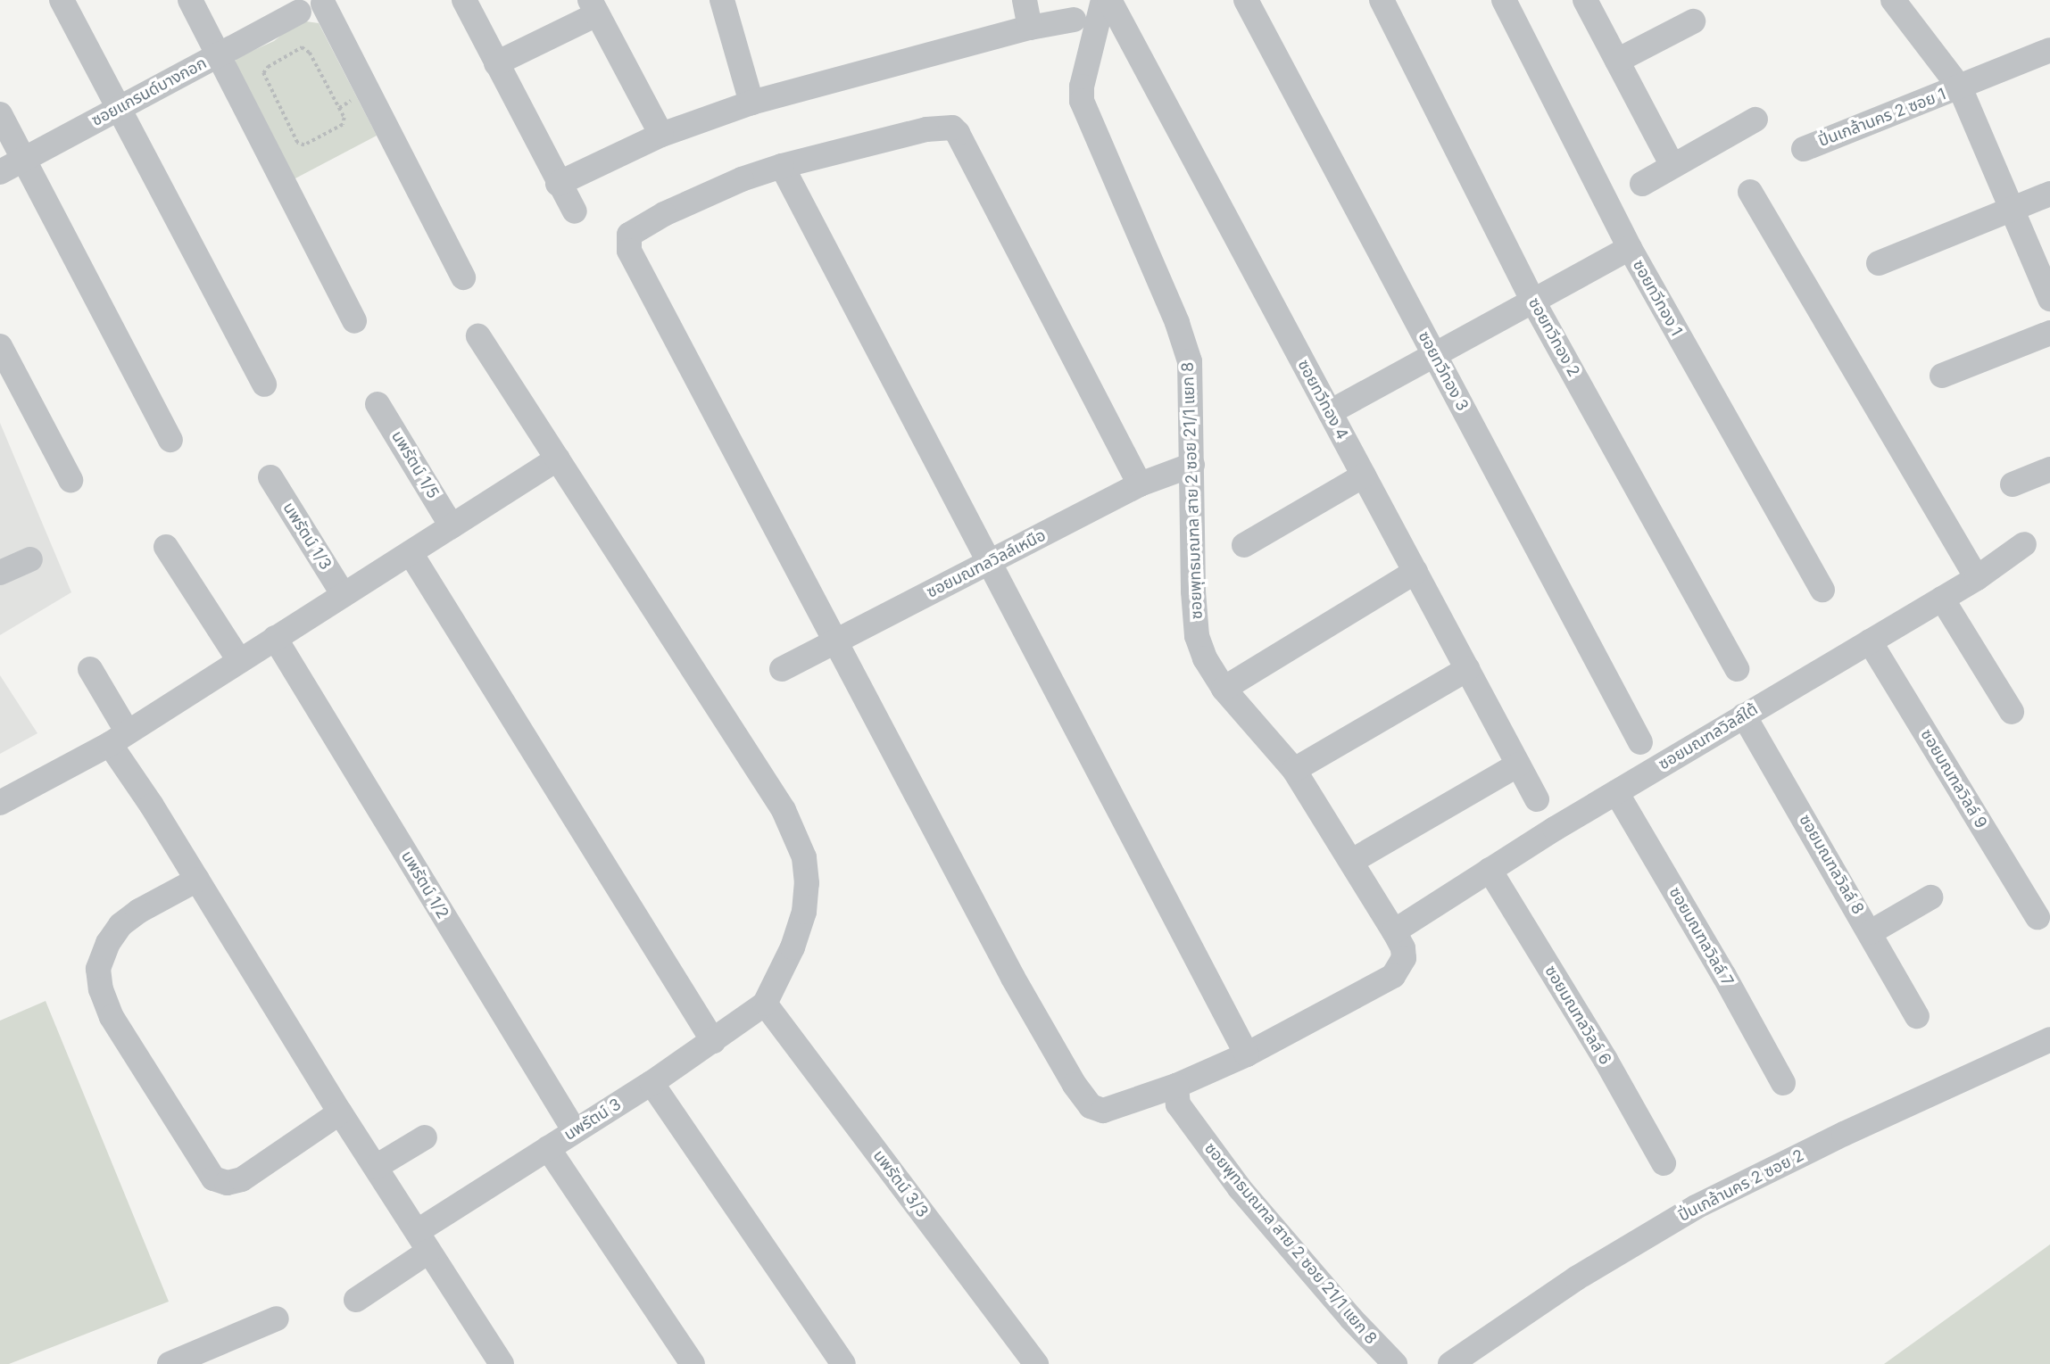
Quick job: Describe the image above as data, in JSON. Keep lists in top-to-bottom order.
{
  "streets": {
    "street": [
      "ซอยแกรนด์บางกอก",
      "ปิ่นเกล้านคร 2 ซอย 1",
      "ซอยทวีทอง 1",
      "ซอยทวีทอง 2",
      "ซอยทวีทอง 3",
      "ซอยทวีทอง 4",
      "นพรัตน์ 1/5",
      "ซอยพุทธมณฑล สาย 2 ซอย 21/1 แยก 8",
      "นพรัตน์ 1/3",
      "ซอยมณฑลวิลล์เหนือ",
      "ซอยมณฑลวิลล์ใต้",
      "ซอยมณฑลวิลล์ 9",
      "ซอยมณฑลวิลล์ 8",
      "นพรัตน์ 1/2",
      "ซอยมณฑลวิลล์ 7",
      "ซอยมณฑลวิลล์ 6",
      "นพรัตน์ 3",
      "นพรัตน์ 3/3",
      "ปิ่นเกล้านคร 2 ซอย 2"
    ]
  },
  "crossings": [
    ["ซอยพุทธมณฑล สาย 2 ซอย 21/1 แยก 8", "ซอยมณฑลวิลล์เหนือ"],
    ["ซอยพุทธมณฑล สาย 2 ซอย 21/1 แยก 8", "ซอยมณฑลวิลล์ใต้"],
    ["ซอยมณฑลวิลล์ใต้", "ซอยมณฑลวิลล์ 9"],
    ["ซอยมณฑลวิลล์ใต้", "ซอยมณฑลวิลล์ 8"],
    ["ซอยมณฑลวิลล์ใต้", "ซอยมณฑลวิลล์ 7"],
    ["ซอยมณฑลวิลล์ใต้", "ซอยมณฑลวิลล์ 6"],
    ["นพรัตน์ 1/2", "นพรัตน์ 3"],
    ["นพรัตน์ 3", "นพรัตน์ 3/3"]
  ]
}
